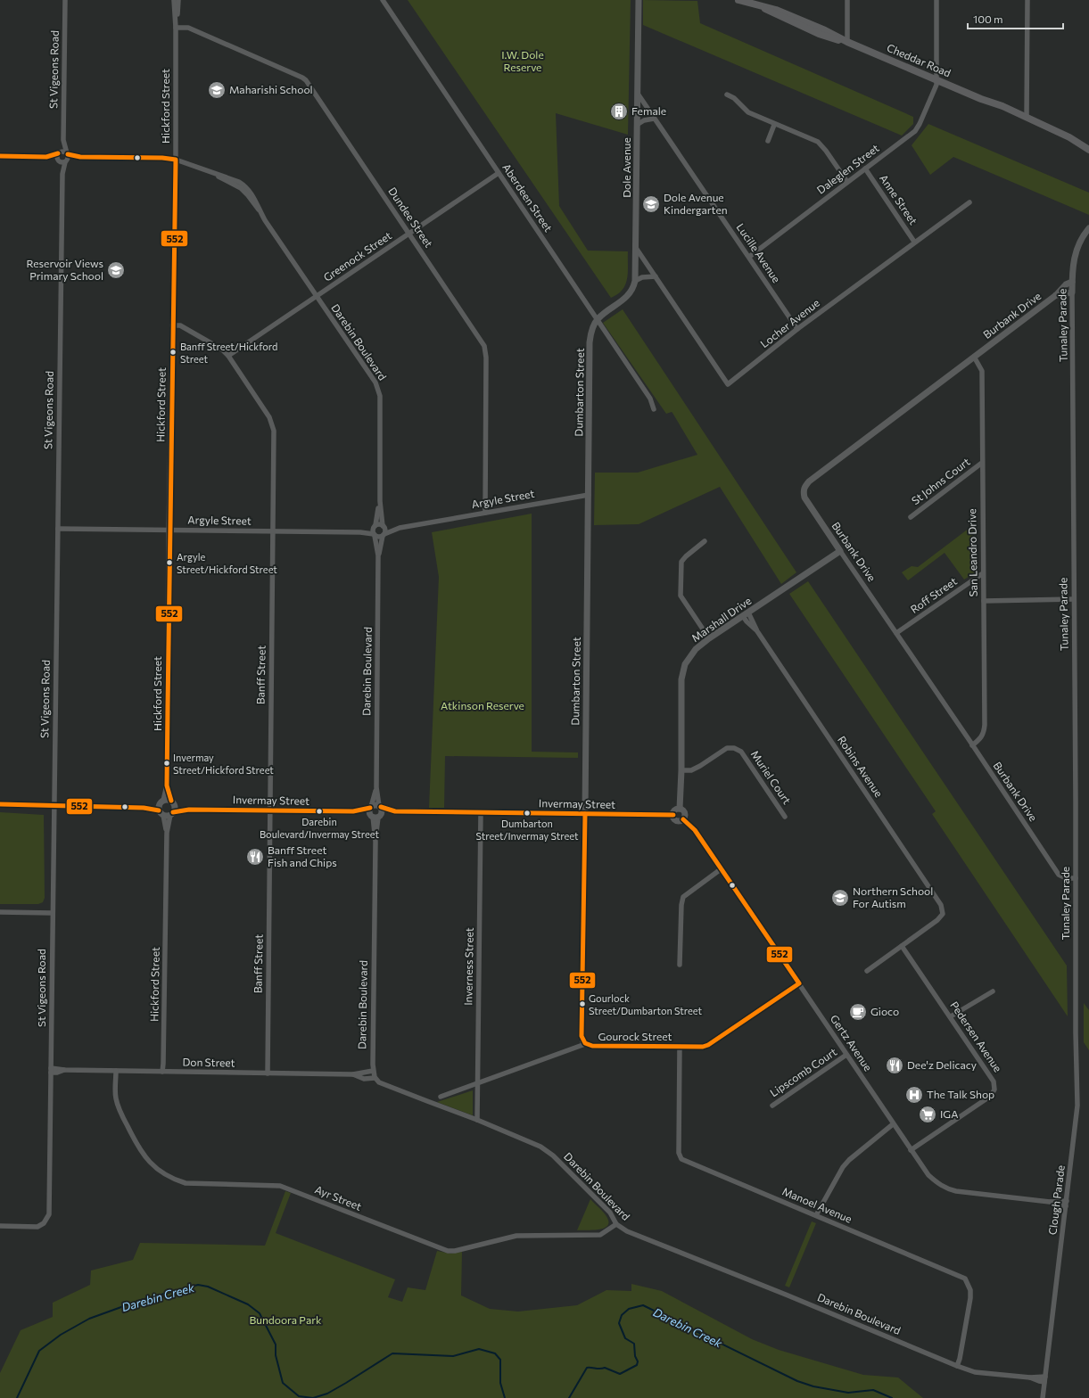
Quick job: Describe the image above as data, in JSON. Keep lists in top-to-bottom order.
{
  "streets": {
    "main road": ["Cheddar Road"],
    "street": [
      "St Vigeons Road",
      "Hickford Street",
      "Dole Avenue",
      "Daleglen Street",
      "Aberdeen Street",
      "Anne Street",
      "Dundee Street",
      "Lucille Avenue",
      "Greenock Street",
      "Burbank Drive",
      "Locher Avenue",
      "Tunaley Parade",
      "Darebin Boulevard",
      "Dumbarton Street",
      "St Johns Court",
      "Argyle Street",
      "San Leandro Drive",
      "Roff Street",
      "Marshall Drive",
      "Banff Street",
      "Robins Avenue",
      "Muriel Court",
      "Invermay Street",
      "Inverness Street",
      "Gourock Street",
      "Pedersen Avenue",
      "Gertz Avenue",
      "Don Street",
      "Lipscomb Court",
      "Ayr Street",
      "Clough Parade",
      "Manoel Avenue"
    ]
  },
  "crossings": [
    ["Cheddar Road", "Daleglen Street"],
    ["St Vigeons Road", "Argyle Street"],
    ["St Vigeons Road", "Don Street"],
    ["Hickford Street", "Dundee Street"],
    ["Hickford Street", "Darebin Boulevard"],
    ["Hickford Street", "Argyle Street"],
    ["Hickford Street", "Banff Street"],
    ["Hickford Street", "Invermay Street"],
    ["Hickford Street", "Don Street"],
    ["Dole Avenue", "Aberdeen Street"],
    ["Dole Avenue", "Lucille Avenue"],
    ["Dole Avenue", "Locher Avenue"],
    ["Dole Avenue", "Dumbarton Street"],
    ["Daleglen Street", "Anne Street"],
    ["Daleglen Street", "Lucille Avenue"],
    ["Aberdeen Street", "Greenock Street"],
    ["Aberdeen Street", "Dumbarton Street"],
    ["Anne Street", "Locher Avenue"],
    ["Dundee Street", "Greenock Street"],
    ["Dundee Street", "Argyle Street"],
    ["Lucille Avenue", "Locher Avenue"],
    ["Greenock Street", "Darebin Boulevard"],
    ["Greenock Street", "Banff Street"],
    ["Burbank Drive", "Tunaley Parade"],
    ["Burbank Drive", "San Leandro Drive"],
    ["Burbank Drive", "Roff Street"],
    ["Burbank Drive", "Marshall Drive"],
    ["Tunaley Parade", "Clough Parade"],
    ["Darebin Boulevard", "Argyle Street"],
    ["Darebin Boulevard", "Invermay Street"],
    ["Darebin Boulevard", "Inverness Street"],
    ["Darebin Boulevard", "Don Street"],
    ["Darebin Boulevard", "Ayr Street"],
    ["Darebin Boulevard", "Clough Parade"],
    ["Darebin Boulevard", "Manoel Avenue"],
    ["Dumbarton Street", "Argyle Street"],
    ["Dumbarton Street", "Invermay Street"],
    ["Dumbarton Street", "Gourock Street"],
    ["St Johns Court", "San Leandro Drive"],
    ["Argyle Street", "Banff Street"],
    ["San Leandro Drive", "Roff Street"],
    ["Marshall Drive", "Robins Avenue"],
    ["Marshall Drive", "Muriel Court"],
    ["Marshall Drive", "Invermay Street"],
    ["Marshall Drive", "Gertz Avenue"],
    ["Banff Street", "Invermay Street"],
    ["Banff Street", "Don Street"],
    ["Robins Avenue", "Pedersen Avenue"],
    ["Invermay Street", "Inverness Street"],
    ["Invermay Street", "Gertz Avenue"],
    ["Inverness Street", "Gourock Street"],
    ["Gourock Street", "Gertz Avenue"],
    ["Gourock Street", "Manoel Avenue"],
    ["Pedersen Avenue", "Gertz Avenue"],
    ["Gertz Avenue", "Lipscomb Court"],
    ["Gertz Avenue", "Clough Parade"],
    ["Don Street", "Ayr Street"]
  ],
  "water": ["Darebin Creek"],
  "parks": ["I.W. Dole Reserve", "Atkinson Reserve", "Bundoora Park"],
  "places": {
    "school or university": [
      "Maharishi School",
      "Dole Avenue Kindergarten",
      "Reservoir Views Primary School",
      "Northern School For Autism"
    ],
    "building": ["Female"],
    "other": [
      "Banff Street/Hickford Street",
      "Argyle Street/Hickford Street",
      "Invermay Street/Hickford Street",
      "Darebin Boulevard/Invermay Street",
      "Dumbarton Street/Invermay Street",
      "Gourlock Street/Dumbarton Street"
    ],
    "restaurant": ["Banff Street Fish and Chips", "Dee'z Delicacy"],
    "cafe": ["Gioco"],
    "hospital": ["The Talk Shop"],
    "supermarket": ["IGA"]
  },
  "lines": ["transit line 552"],
  "scale_bar": "100 m"
}
